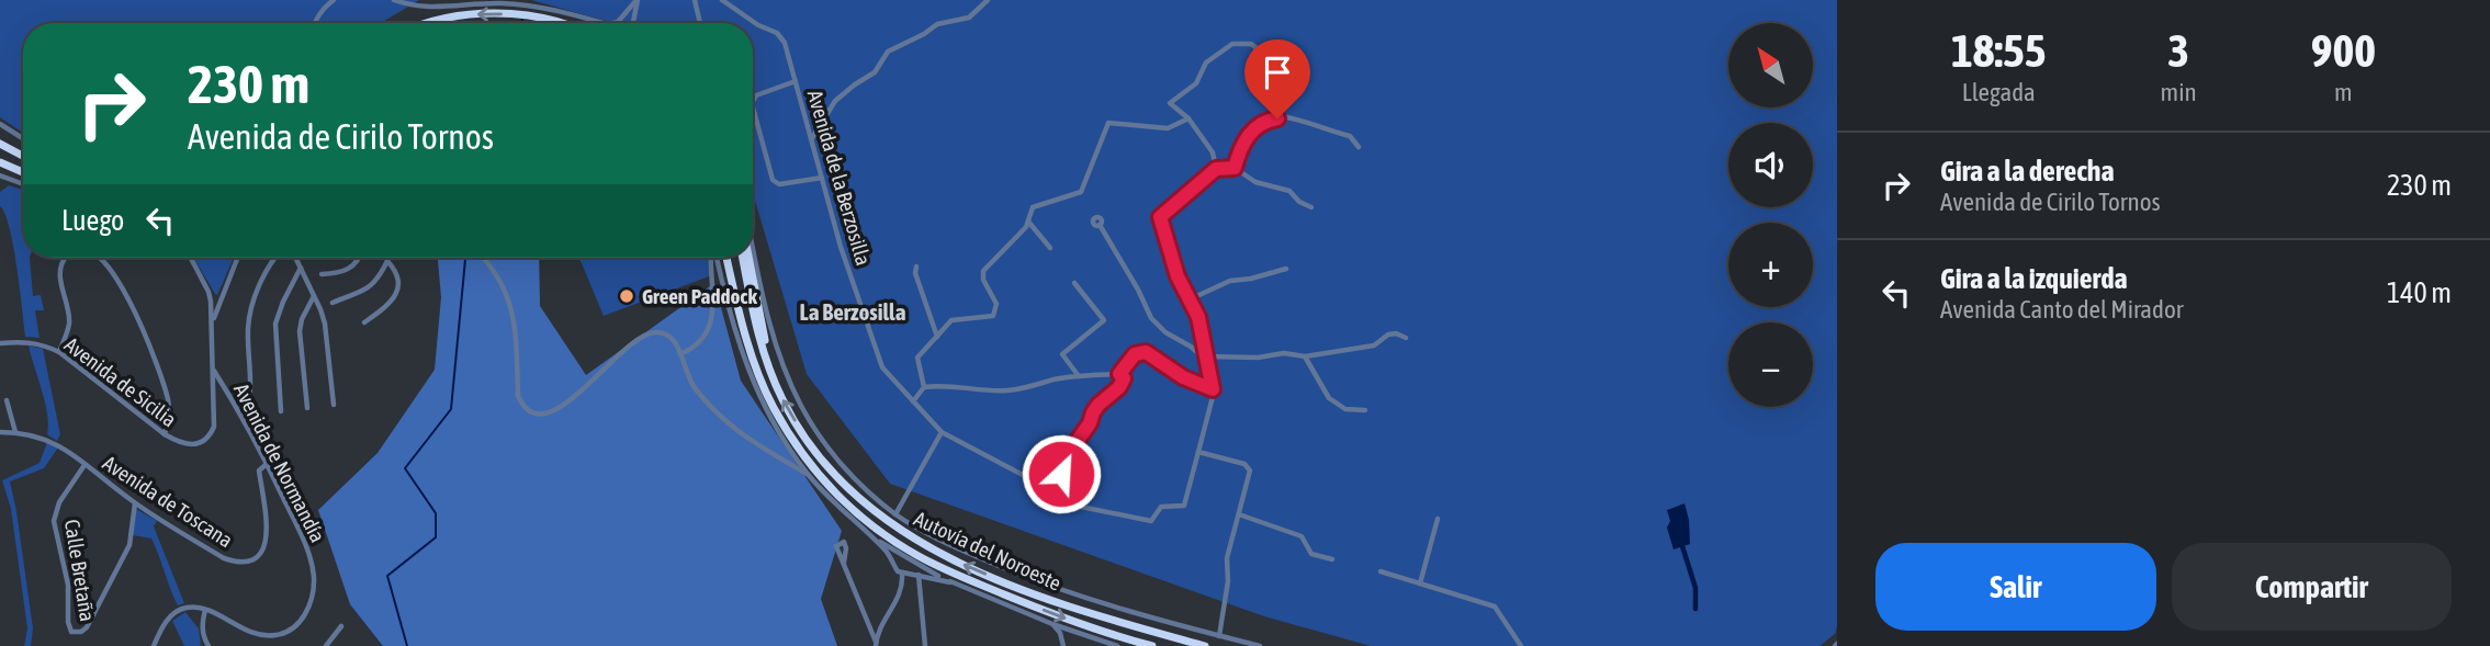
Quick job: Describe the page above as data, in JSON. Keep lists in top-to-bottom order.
{
  "streets": {
    "highway": ["Autovía del Noroeste"],
    "street": [
      "Avenida de la Berzosilla",
      "Avenida de Sicilia",
      "Avenida de Normandía",
      "Avenida de Toscana",
      "Calle Bretaña"
    ]
  },
  "crossings": [
    ["Avenida de Sicilia", "Avenida de Normandía"],
    ["Avenida de Normandía", "Avenida de Toscana"],
    ["Avenida de Toscana", "Calle Bretaña"]
  ],
  "districts": ["La Berzosilla"],
  "places": ["Green Paddock"],
  "north": "top left",
  "page": {
    "eta": [
      "18:55",
      "Llegada",
      "3",
      "min",
      "900",
      "m"
    ],
    "map_buttons": ["+", "−"],
    "turn": ["230 m", "Avenida de Cirilo Tornos"],
    "list": [
      {
        "name": "Gira a la derecha",
        "note": "Avenida de Cirilo Tornos",
        "value": "230 m"
      },
      {
        "name": "Gira a la izquierda",
        "note": "Avenida Canto del Mirador",
        "value": "140 m"
      }
    ],
    "then": "Luego",
    "buttons": ["Salir", "Compartir"]
  }
}
